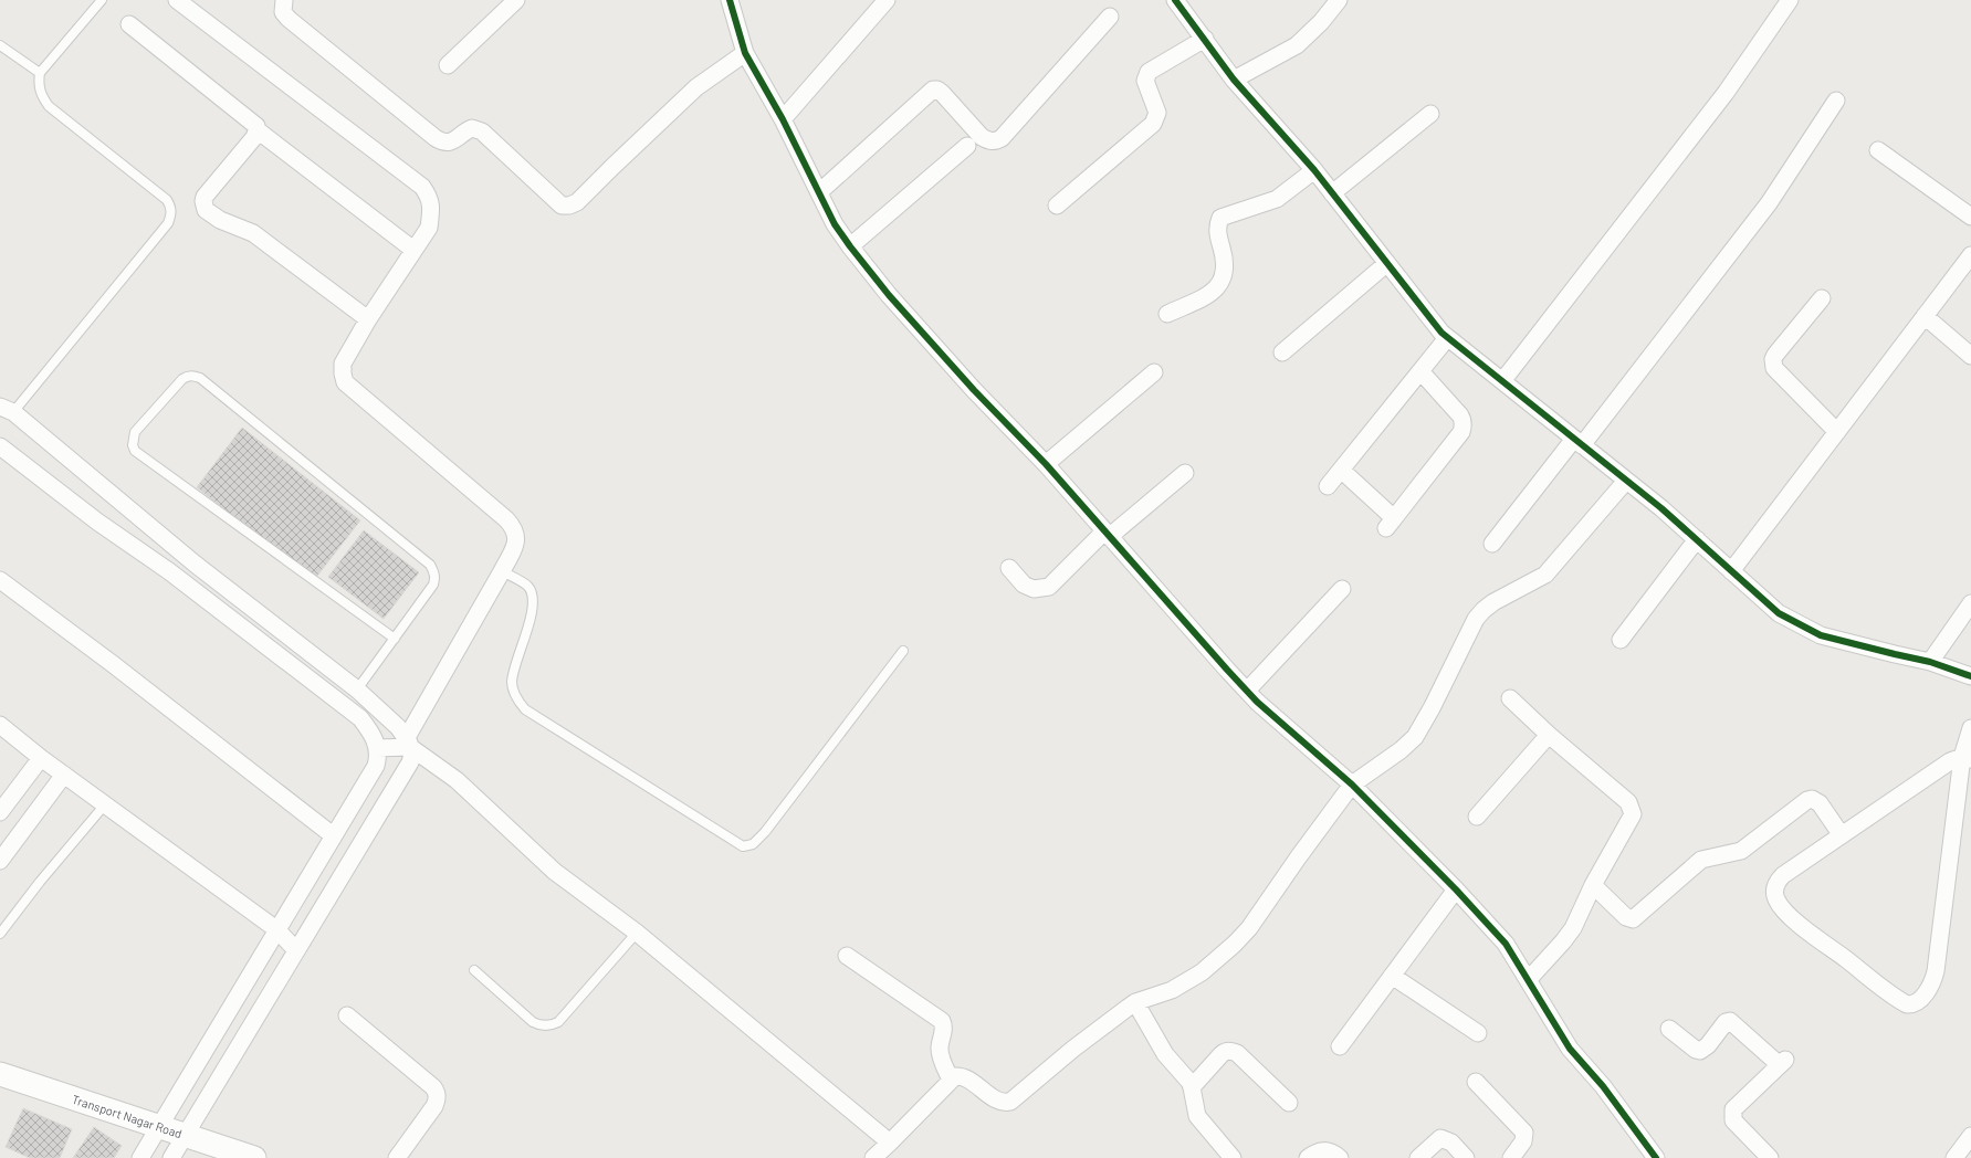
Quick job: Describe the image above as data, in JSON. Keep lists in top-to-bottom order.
{
  "streets": {
    "street": ["Transport Nagar Road"]
  }
}
